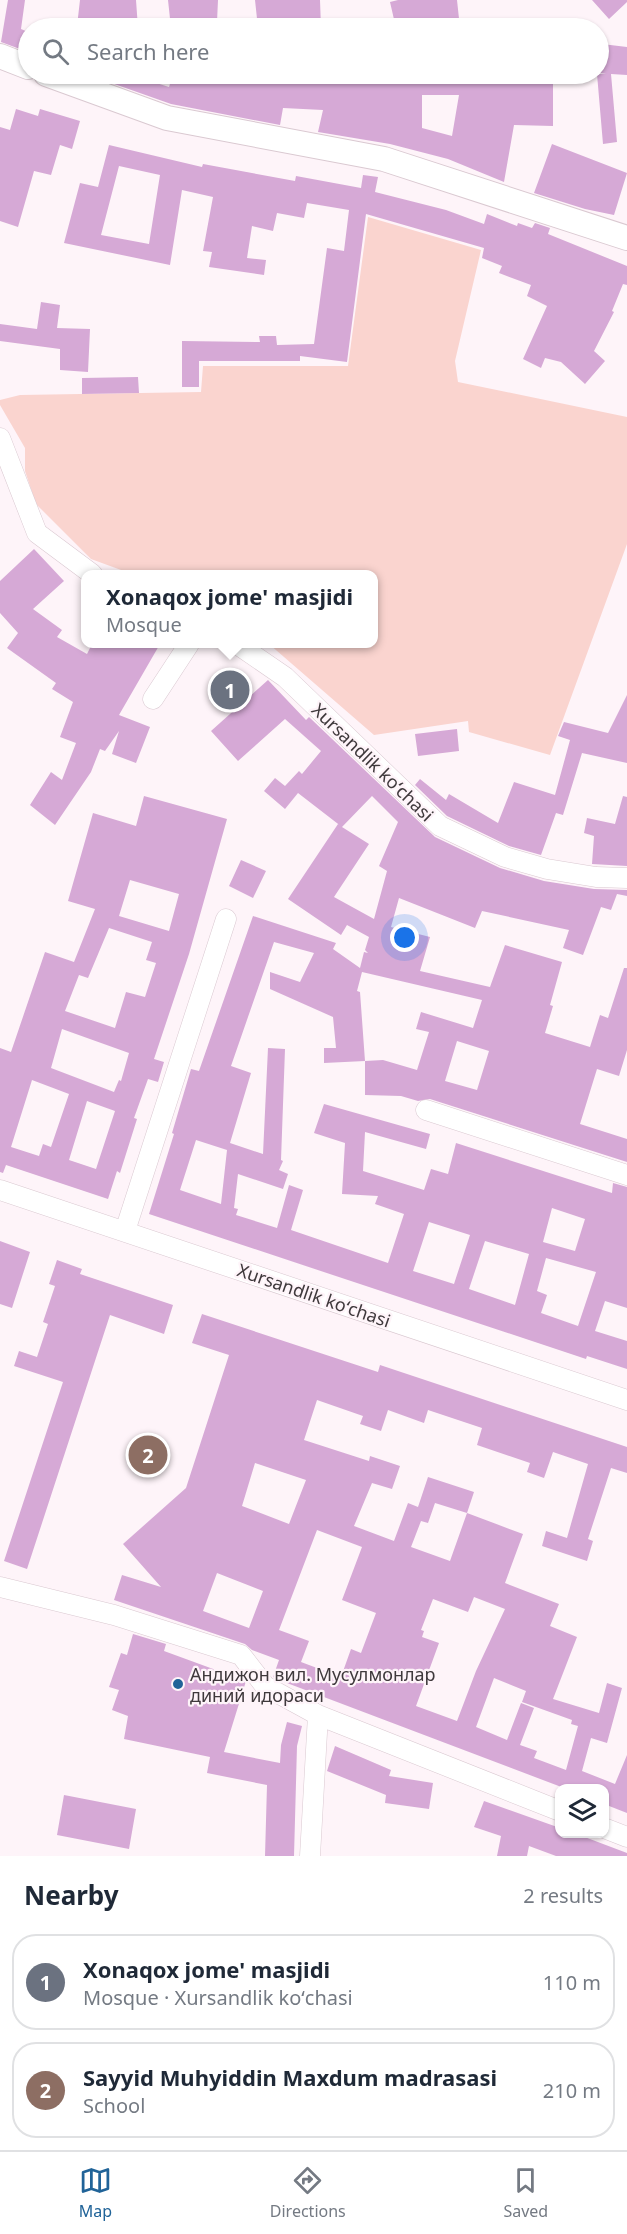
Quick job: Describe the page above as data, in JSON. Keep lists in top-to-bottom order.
{
  "streets": {
    "street": ["Xursandlik koʻchasi"]
  },
  "places": ["Андижон вил. Мусулмонлар диний идораси"],
  "page": {
    "search": "Search here",
    "popup": ["Xonaqox jome' masjidi", "Mosque"],
    "pins": ["1", "2"],
    "heading": ["Nearby", "2 results"],
    "list": [
      {
        "mark": "1",
        "name": "Xonaqox jome' masjidi",
        "note": "Mosque · Xursandlik koʻchasi",
        "value": "110 m"
      },
      {
        "mark": "2",
        "name": "Sayyid Muhyiddin Maxdum madrasasi",
        "note": "School",
        "value": "210 m"
      }
    ],
    "nav": ["Map", "Directions", "Saved"]
  }
}
